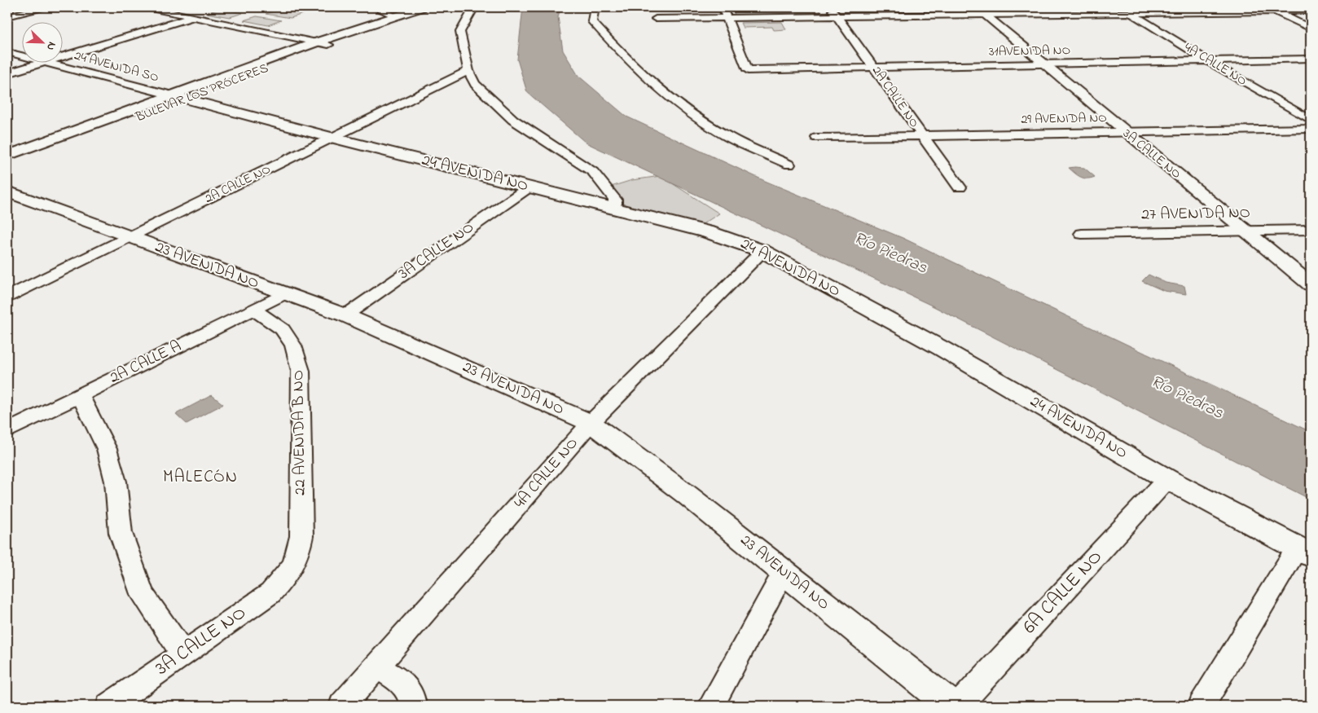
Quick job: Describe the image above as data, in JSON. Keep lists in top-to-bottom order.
{
  "streets": {
    "street": [
      "31AVENIDA NO",
      "4A CALLE NO",
      "24 AVENIDA SO",
      "BULEVAR LOS PRÓCERES",
      "2A CALLE NO",
      "29 AVENIDA NO",
      "3A CALLE NO",
      "24 AVENIDA NO",
      "27 AVENIDA NO",
      "23 AVENIDA NO",
      "2A CALLE A",
      "22 AVENIDA B NO",
      "6A CALLE NO"
    ]
  },
  "crossings": [
    ["31AVENIDA NO", "4A CALLE NO"],
    ["31AVENIDA NO", "2A CALLE NO"],
    ["31AVENIDA NO", "3A CALLE NO"],
    ["4A CALLE NO", "24 AVENIDA NO"],
    ["4A CALLE NO", "23 AVENIDA NO"],
    ["24 AVENIDA SO", "BULEVAR LOS PRÓCERES"],
    ["24 AVENIDA SO", "24 AVENIDA NO"],
    ["BULEVAR LOS PRÓCERES", "24 AVENIDA NO"],
    ["2A CALLE NO", "29 AVENIDA NO"],
    ["2A CALLE NO", "24 AVENIDA NO"],
    ["2A CALLE NO", "23 AVENIDA NO"],
    ["29 AVENIDA NO", "3A CALLE NO"],
    ["3A CALLE NO", "24 AVENIDA NO"],
    ["3A CALLE NO", "27 AVENIDA NO"],
    ["3A CALLE NO", "23 AVENIDA NO"],
    ["3A CALLE NO", "22 AVENIDA B NO"],
    ["24 AVENIDA NO", "6A CALLE NO"],
    ["23 AVENIDA NO", "2A CALLE A"],
    ["2A CALLE A", "22 AVENIDA B NO"]
  ],
  "districts": ["MALECÓN"],
  "water": ["Río Piedras"],
  "north": "bottom right"
}
